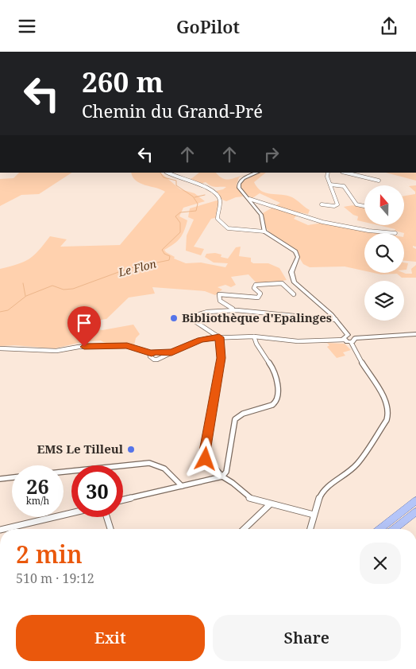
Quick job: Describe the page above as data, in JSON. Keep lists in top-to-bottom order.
{
  "water": ["Le Flon"],
  "places": ["Bibliothèque d'Epalinges", "EMS Le Tilleul"],
  "north": "top",
  "page": {
    "header": "GoPilot",
    "turn": ["260 m", "Chemin du Grand-Pré"],
    "speed": "26 km/h",
    "limit": "30",
    "heading": ["2 min", "510 m · 19:12"],
    "buttons": ["Exit", "Share"]
  }
}
